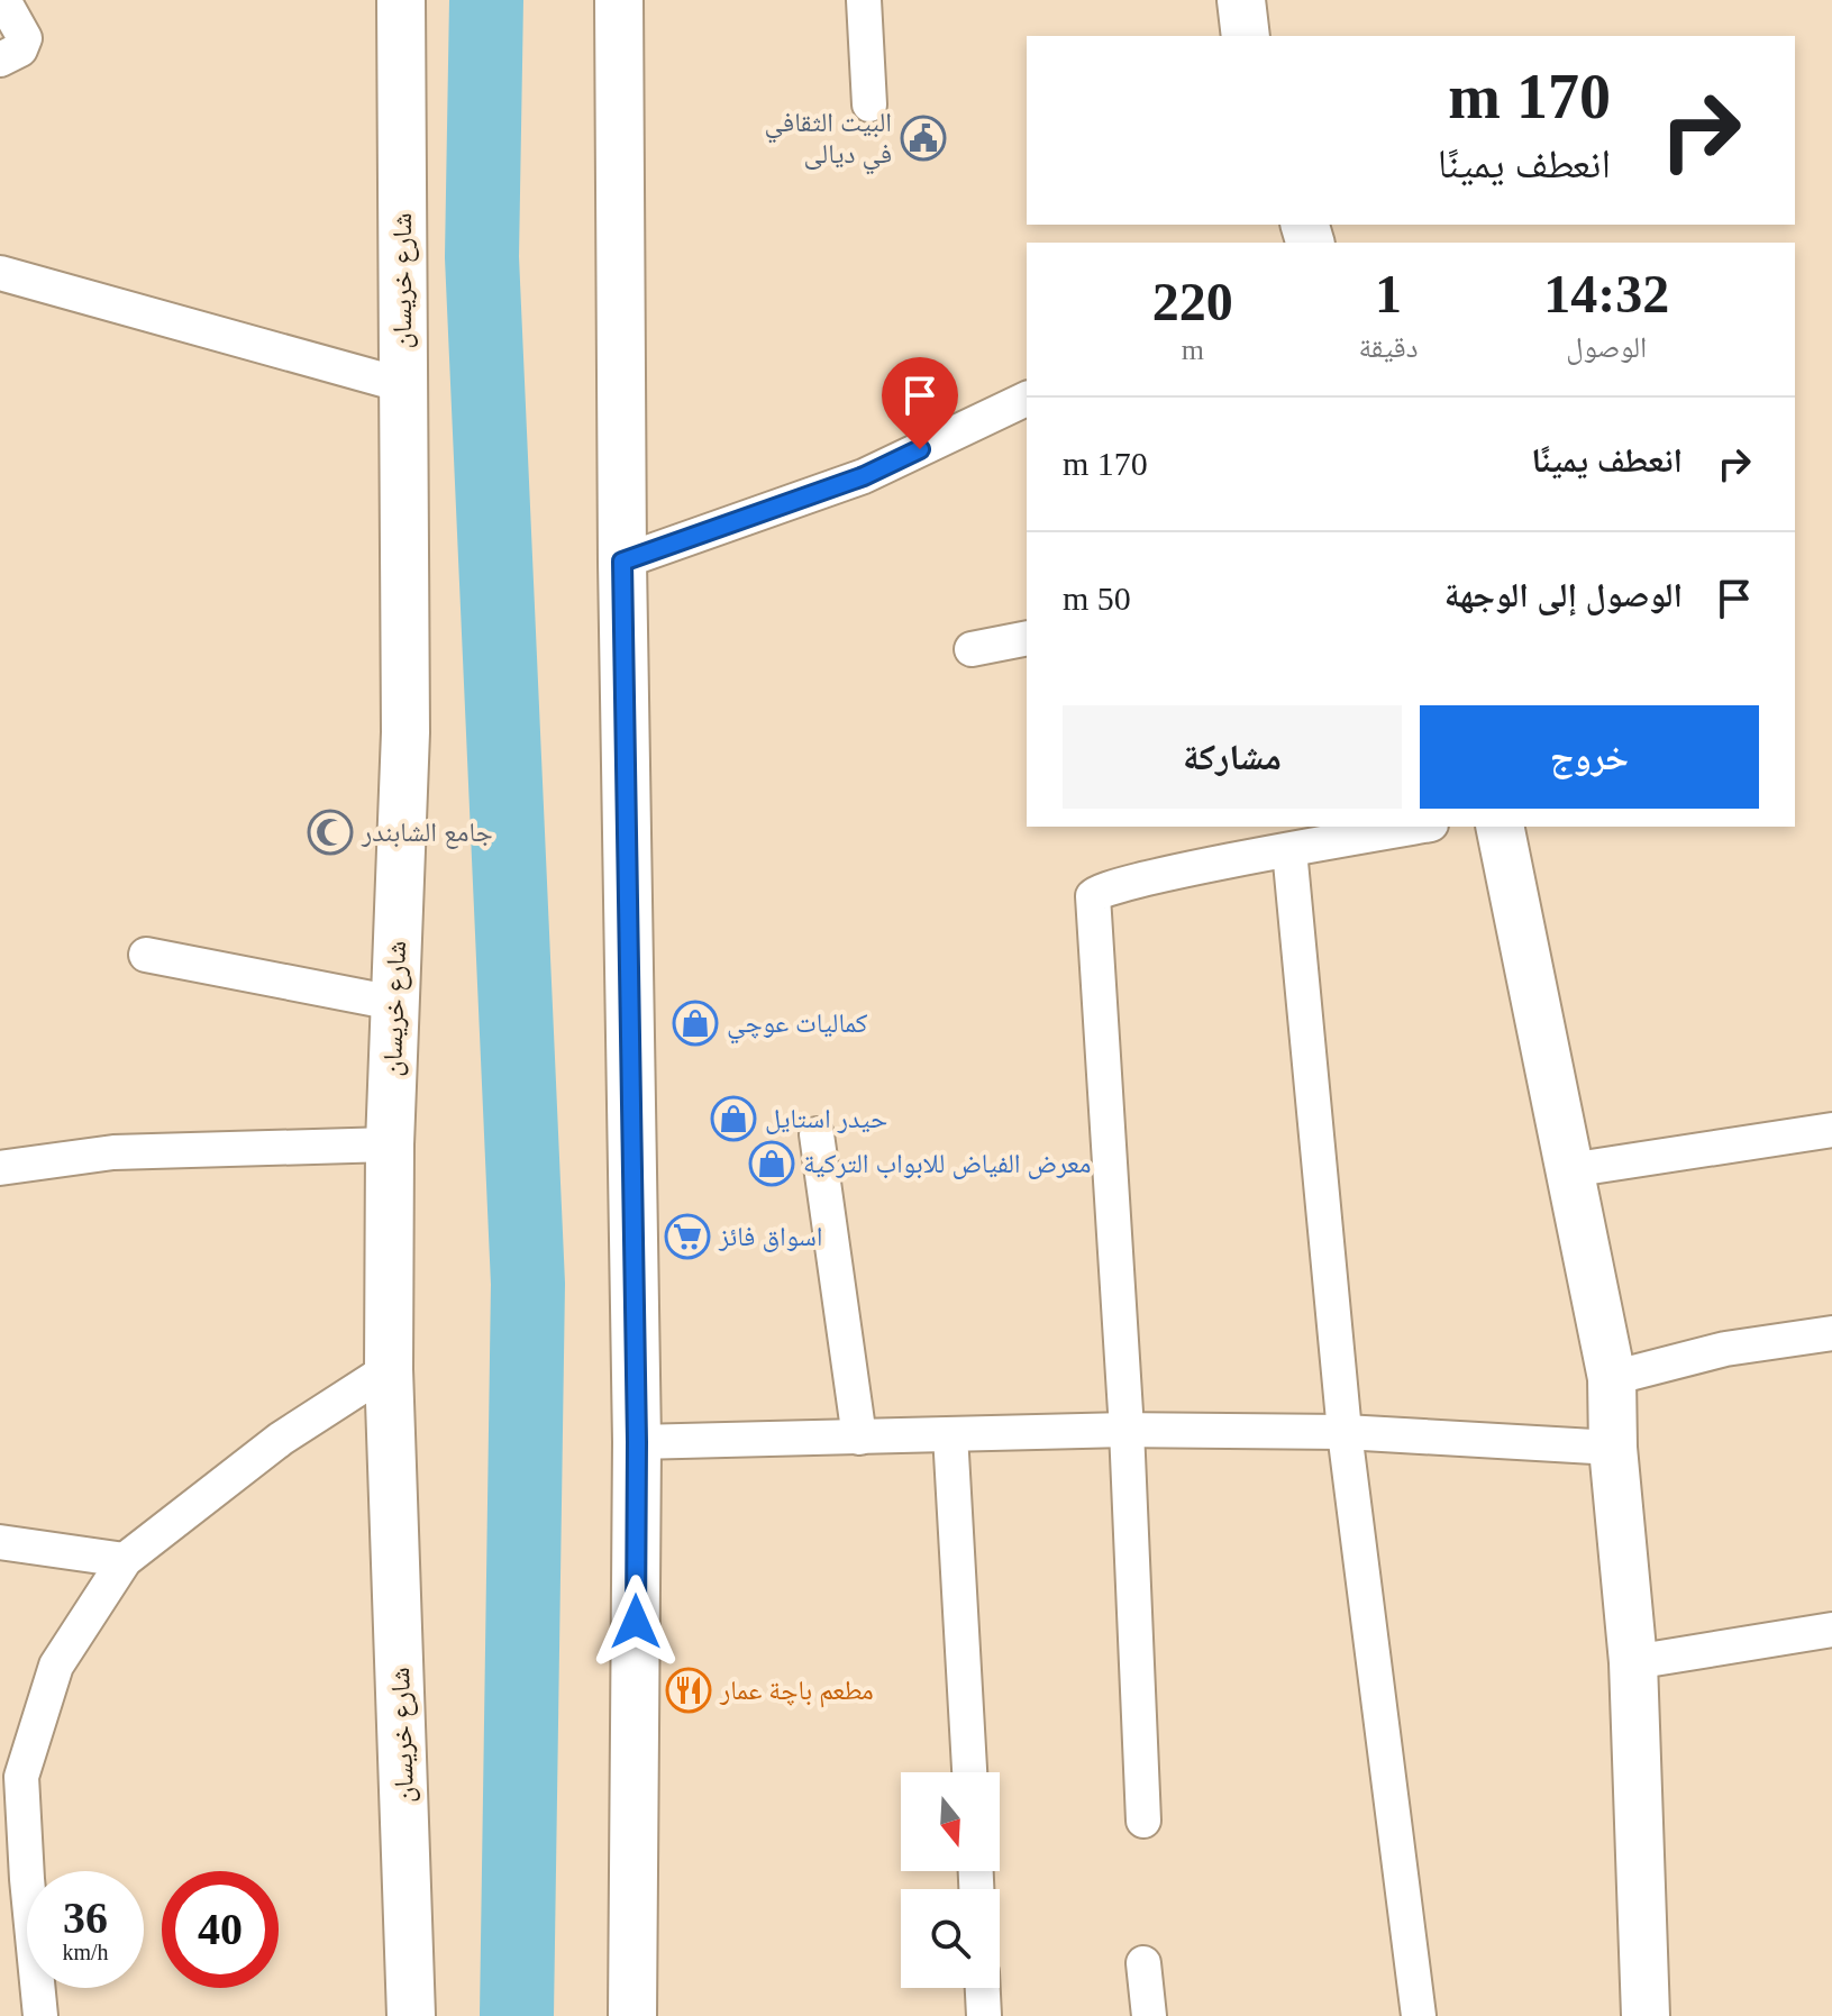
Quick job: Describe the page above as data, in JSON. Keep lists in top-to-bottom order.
{
  "streets": {
    "street": ["شارع خريسان"]
  },
  "places": {
    "public building": ["البيت الثقافي في ديالى"],
    "mosque": ["جامع الشابندر"],
    "shop": ["كماليات عوچي", "حيدر استايل", "معرض الفياض للابواب التركية"],
    "supermarket": ["اسواق فائز"],
    "restaurant": ["مطعم باچة عمار"]
  },
  "north": "bottom",
  "page": {
    "turn": ["170 m", "انعطف يمينًا"],
    "eta": [
      "14:32",
      "الوصول",
      "1",
      "دقيقة",
      "220",
      "m"
    ],
    "list": [
      {
        "name": "انعطف يمينًا",
        "value": "170 m"
      },
      {
        "name": "الوصول إلى الوجهة",
        "value": "50 m"
      }
    ],
    "buttons": ["خروج", "مشاركة"],
    "speed": "36 km/h",
    "limit": "40"
  }
}
